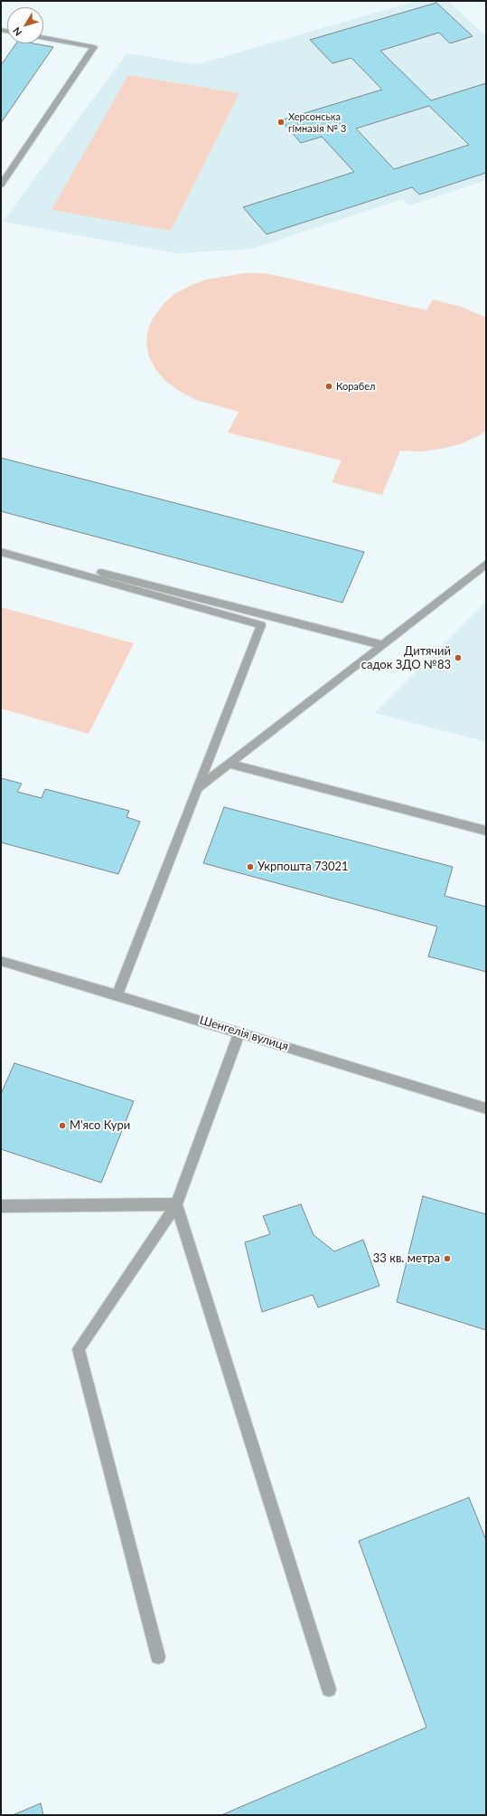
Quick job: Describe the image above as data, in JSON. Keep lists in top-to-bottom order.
{
  "streets": {
    "street": ["Шенгелія вулиця"]
  },
  "places": [
    "Херсонська гімназія № 3",
    "Корабел",
    "Дитячий садок ЗДО №83",
    "Укрпошта 73021",
    "М'ясо Кури",
    "33 кв. метра"
  ],
  "north": "bottom left"
}
